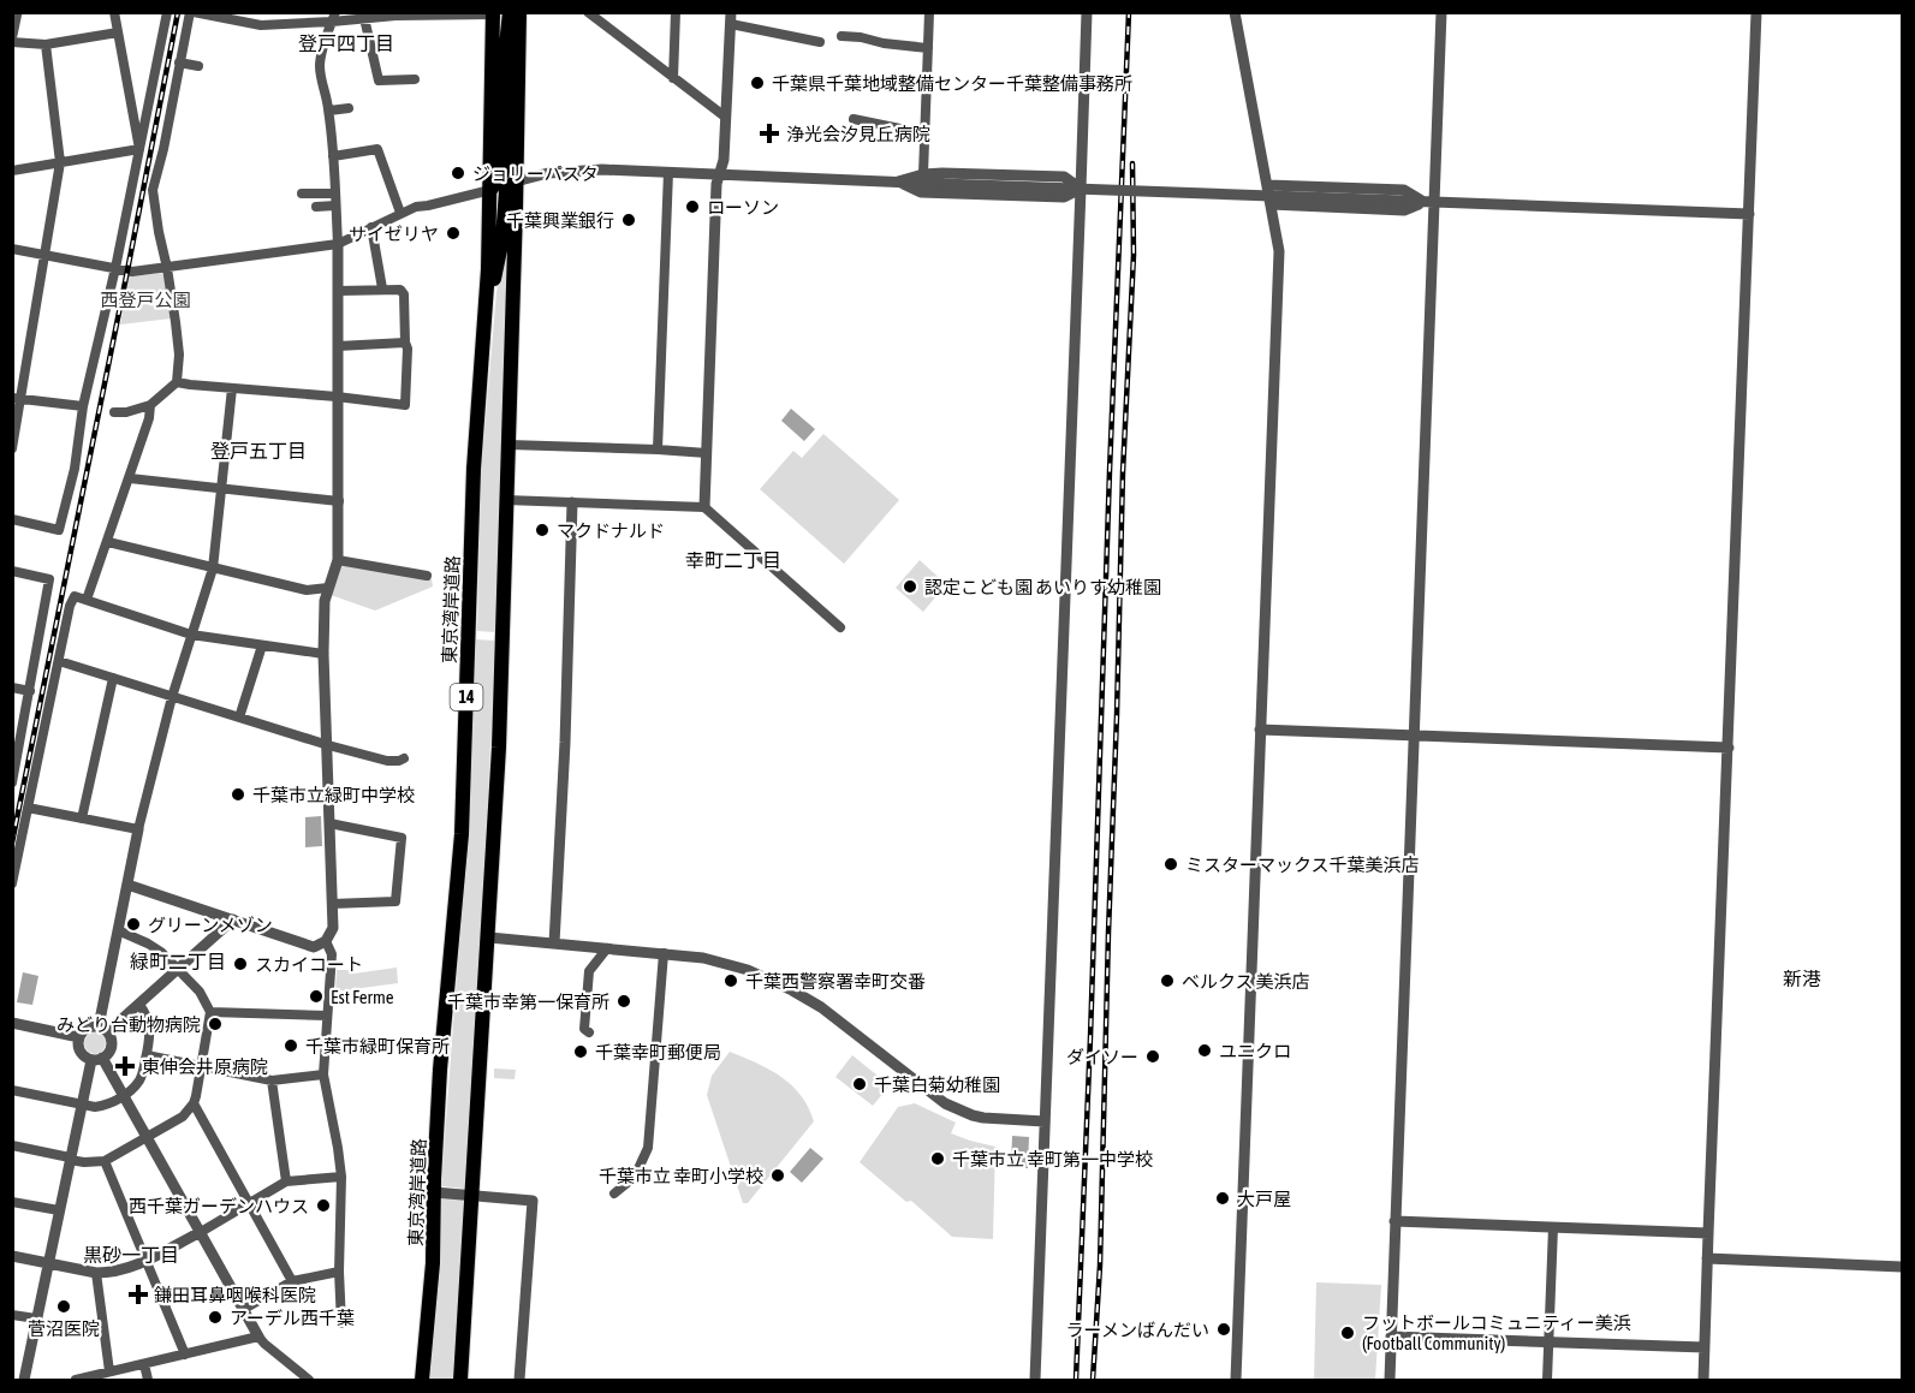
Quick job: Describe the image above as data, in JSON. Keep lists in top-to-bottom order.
{
  "streets": {
    "highway": ["東京湾岸道路", "14"]
  },
  "districts": [
    "登戸四丁目",
    "登戸五丁目",
    "幸町二丁目",
    "緑町二丁目",
    "新港",
    "黒砂一丁目"
  ],
  "parks": ["西登戸公園"],
  "places": {
    "other": [
      "千葉県千葉地域整備センター千葉整備事務所",
      "ジョリーパスタ",
      "ローソン",
      "千葉興業銀行",
      "サイゼリヤ",
      "マクドナルド",
      "認定こども園 あいりす幼稚園",
      "千葉市立緑町中学校",
      "ミスターマックス千葉美浜店",
      "グリーンメゾン",
      "スカイコート",
      "千葉西警察署幸町交番",
      "ベルクス 美浜店",
      "Est Ferme",
      "千葉市幸第一保育所",
      "みどり台動物病院",
      "千葉市緑町保育所",
      "ユニクロ",
      "千葉幸町郵便局",
      "ダイソー",
      "千葉白菊幼稚園",
      "千葉市立 幸町第一中学校",
      "千葉市立 幸町小学校",
      "大戸屋",
      "西千葉ガーデンハウス",
      "菅沼医院",
      "アーデル西千葉",
      "ラーメンばんだい",
      "フットボールコミュニティー美浜 (Football Community)"
    ],
    "health": ["浄光会汐見丘病院", "東伸会井原病院", "鎌田耳鼻咽喉科医院"]
  }
}
